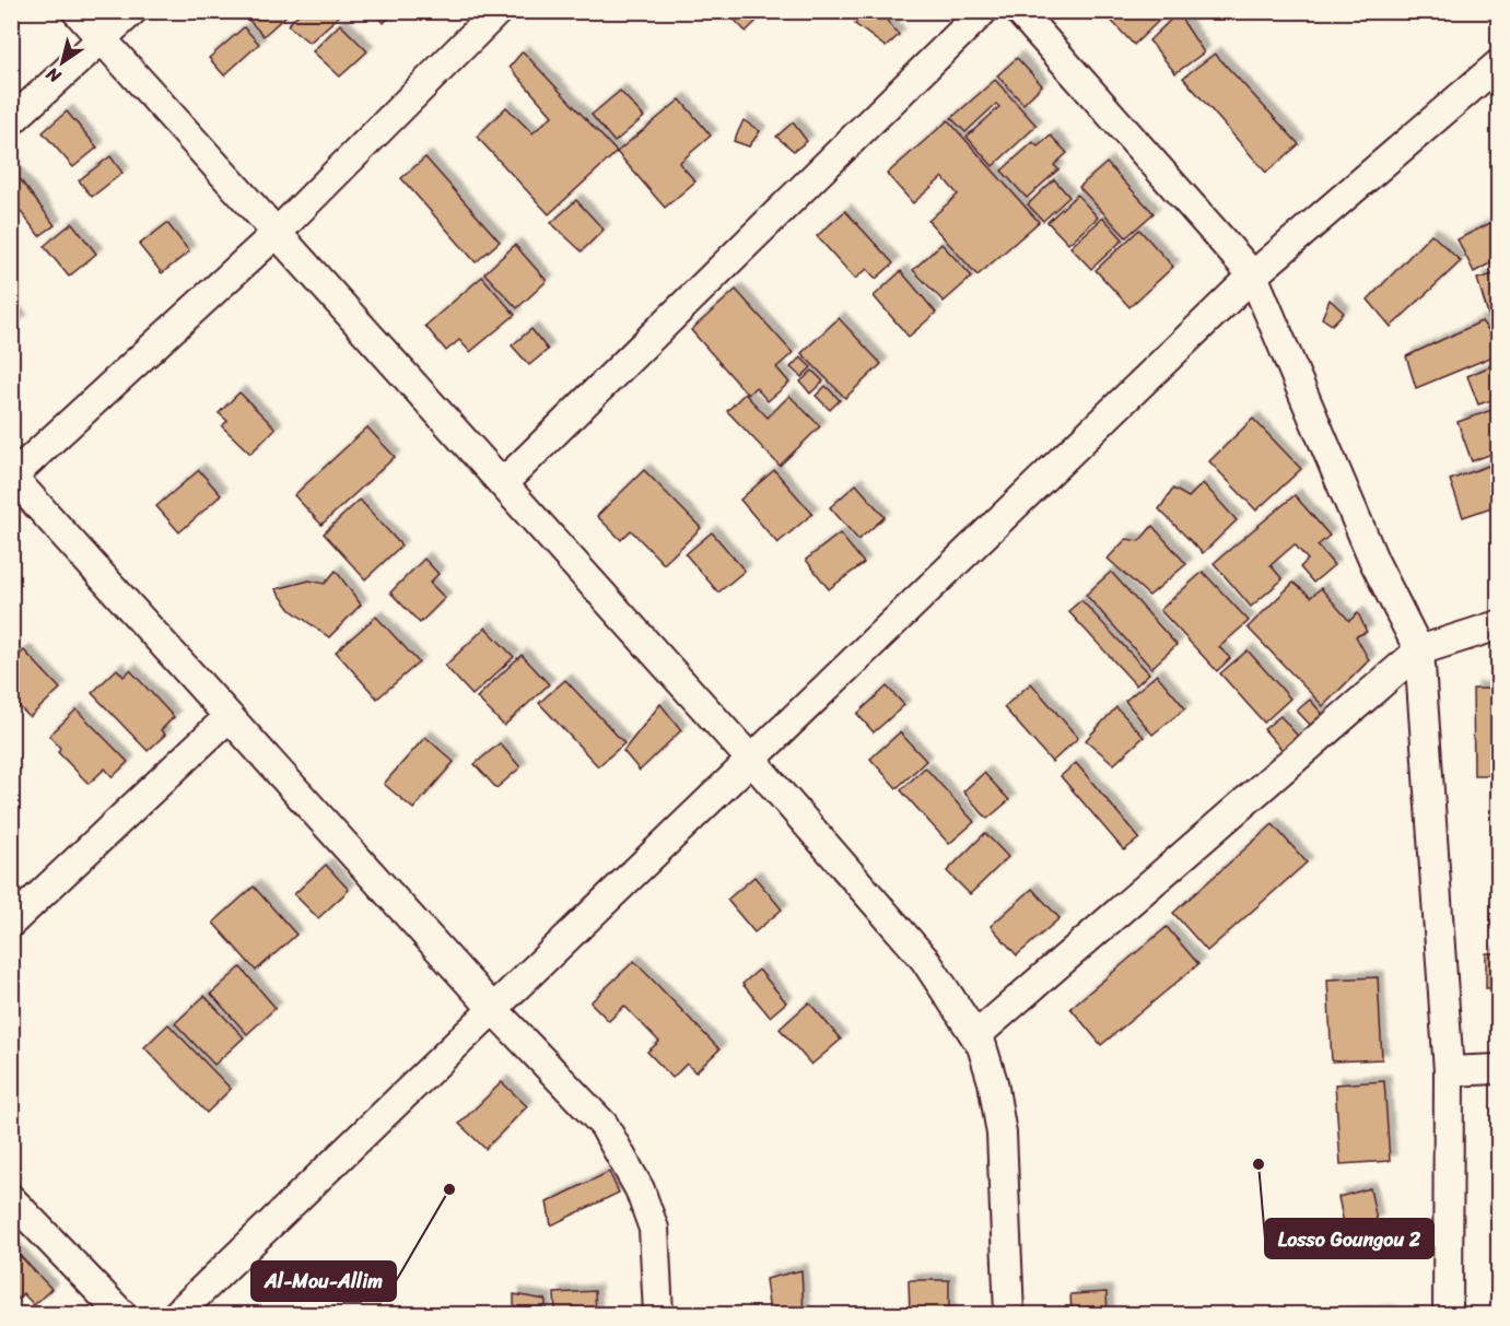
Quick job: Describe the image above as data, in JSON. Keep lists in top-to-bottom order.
{
  "places": ["Losso Goungou 2", "Al-Mou-Allim"],
  "north": "bottom left"
}
